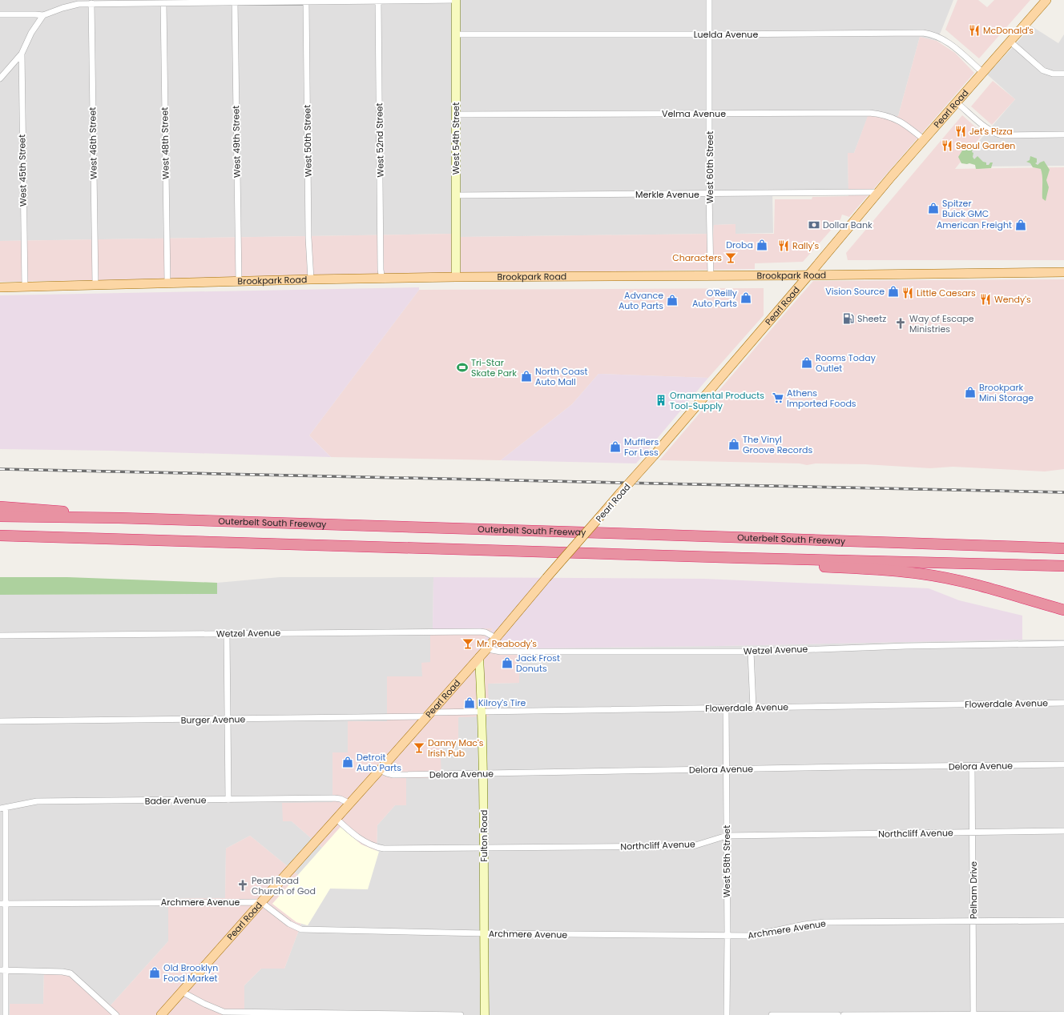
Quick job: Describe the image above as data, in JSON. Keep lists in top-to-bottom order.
{
  "streets": {
    "highway": ["Outerbelt South Freeway"],
    "main road": [
      "Pearl Road",
      "West 54th Street",
      "Brookpark Road",
      "Fulton Road"
    ],
    "street": [
      "Luelda Avenue",
      "Velma Avenue",
      "West 52nd Street",
      "West 50th Street",
      "West 49th Street",
      "West 46th Street",
      "West 48th Street",
      "West 60th Street",
      "West 45th Street",
      "Merkle Avenue",
      "Wetzel Avenue",
      "Flowerdale Avenue",
      "Burger Avenue",
      "Delora Avenue",
      "Bader Avenue",
      "Northcliff Avenue",
      "West 58th Street",
      "Pelham Drive",
      "Archmere Avenue"
    ]
  },
  "crossings": [
    ["Luelda Avenue", "Pearl Road"],
    ["Luelda Avenue", "West 54th Street"],
    ["Luelda Avenue", "West 60th Street"],
    ["Pearl Road", "Velma Avenue"],
    ["Pearl Road", "Merkle Avenue"],
    ["Pearl Road", "Brookpark Road"],
    ["Pearl Road", "Wetzel Avenue"],
    ["Pearl Road", "Flowerdale Avenue"],
    ["Pearl Road", "Burger Avenue"],
    ["Pearl Road", "Delora Avenue"],
    ["Pearl Road", "Bader Avenue"],
    ["Pearl Road", "Northcliff Avenue"],
    ["Pearl Road", "Fulton Road"],
    ["Pearl Road", "Archmere Avenue"],
    ["Velma Avenue", "West 54th Street"],
    ["Velma Avenue", "West 60th Street"],
    ["West 54th Street", "Merkle Avenue"],
    ["West 54th Street", "Brookpark Road"],
    ["West 52nd Street", "Brookpark Road"],
    ["West 50th Street", "Brookpark Road"],
    ["West 49th Street", "Brookpark Road"],
    ["West 46th Street", "Brookpark Road"],
    ["West 48th Street", "Brookpark Road"],
    ["West 60th Street", "Merkle Avenue"],
    ["West 60th Street", "Brookpark Road"],
    ["West 45th Street", "Brookpark Road"],
    ["Flowerdale Avenue", "Burger Avenue"],
    ["Flowerdale Avenue", "Fulton Road"],
    ["Flowerdale Avenue", "West 58th Street"],
    ["Delora Avenue", "Fulton Road"],
    ["Delora Avenue", "West 58th Street"],
    ["Delora Avenue", "Pelham Drive"],
    ["Northcliff Avenue", "Fulton Road"],
    ["Northcliff Avenue", "West 58th Street"],
    ["Northcliff Avenue", "Pelham Drive"],
    ["Fulton Road", "Archmere Avenue"],
    ["West 58th Street", "Archmere Avenue"],
    ["Pelham Drive", "Archmere Avenue"]
  ],
  "places": {
    "restaurant": [
      "McDonald's",
      "Jet's Pizza",
      "Seoul Garden",
      "Rally's",
      "Little Caesars",
      "Wendy's"
    ],
    "shop": [
      "Spitzer Buick GMC",
      "American Freight",
      "Droba",
      "Vision Source",
      "O'Reilly Auto Parts",
      "Advance Auto Parts",
      "Rooms Today Outlet",
      "North Coast Auto Mall",
      "Brookpark Mini Storage",
      "The Vinyl Groove Records",
      "Mufflers For Less",
      "Jack Frost Donuts",
      "Kilroy's Tire",
      "Detroit Auto Parts",
      "Old Brooklyn Food Market"
    ],
    "bank": ["Dollar Bank"],
    "bar": ["Characters", "Mr. Peabody's", "Danny Mac's Irish Pub"],
    "fuel station": ["Sheetz"],
    "church": ["Way of Escape Ministries", "Pearl Road Church of God"],
    "sports": ["Tri-Star Skate Park"],
    "supermarket": ["Athens Imported Foods"],
    "building": ["Ornamental Products Tool-Supply"]
  }
}
